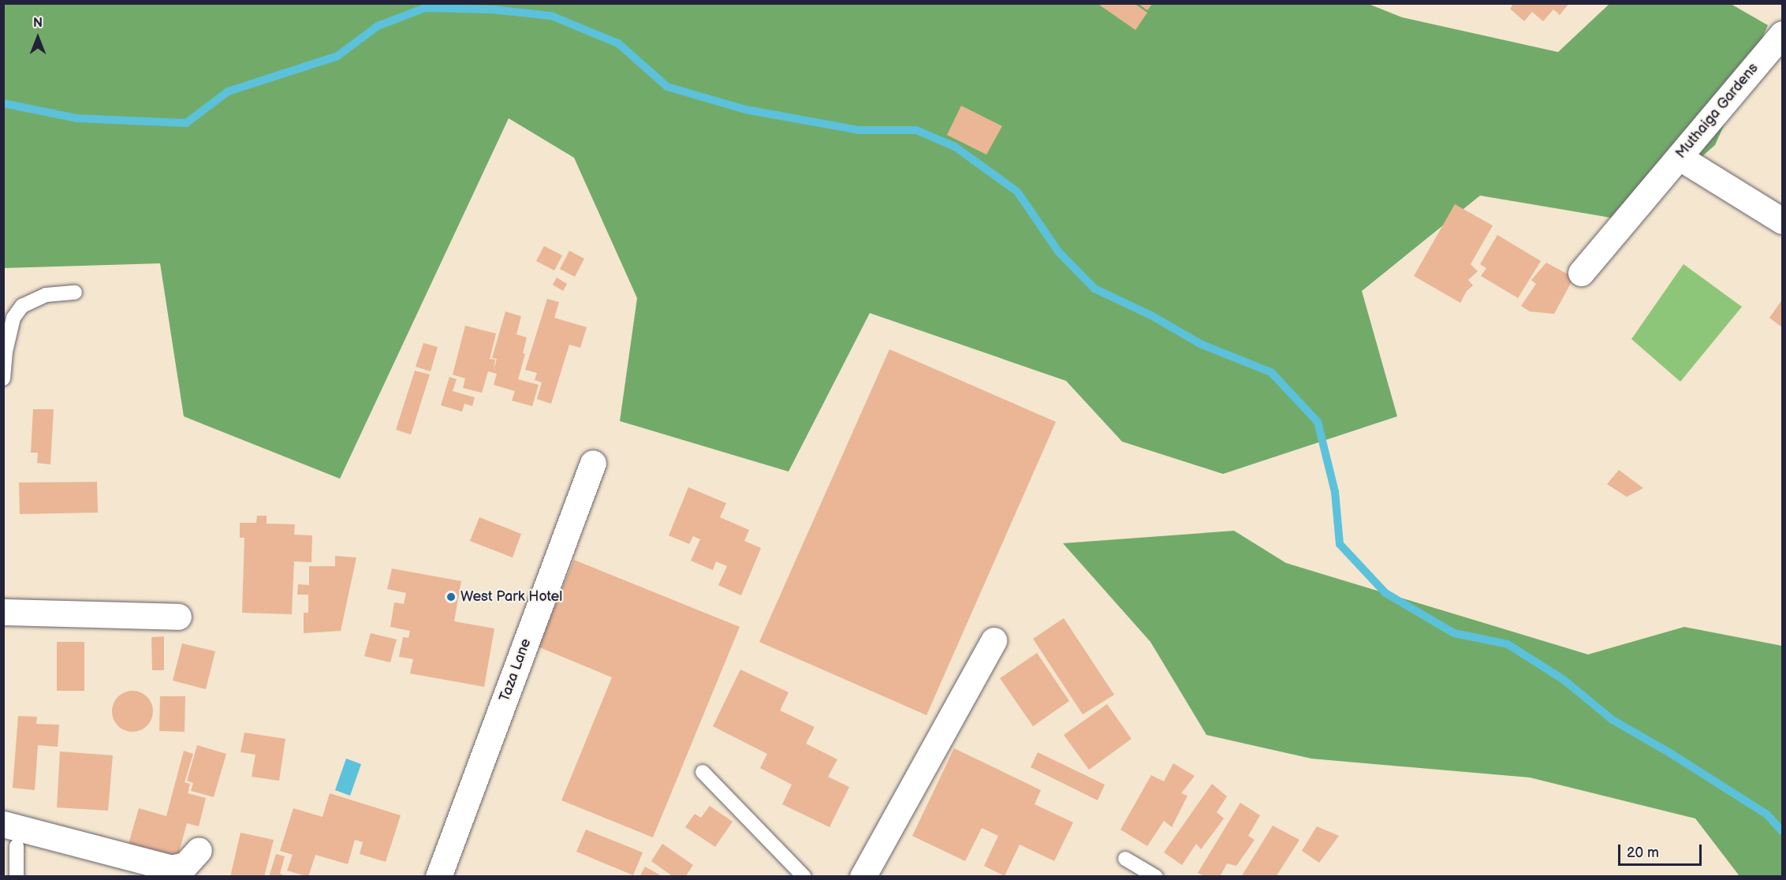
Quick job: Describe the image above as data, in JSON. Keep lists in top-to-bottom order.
{
  "streets": {
    "street": ["Muthaiga Gardens", "Taza Lane"]
  },
  "places": ["West Park Hotel"],
  "scale_bar": "20 m",
  "north": "top"
}
